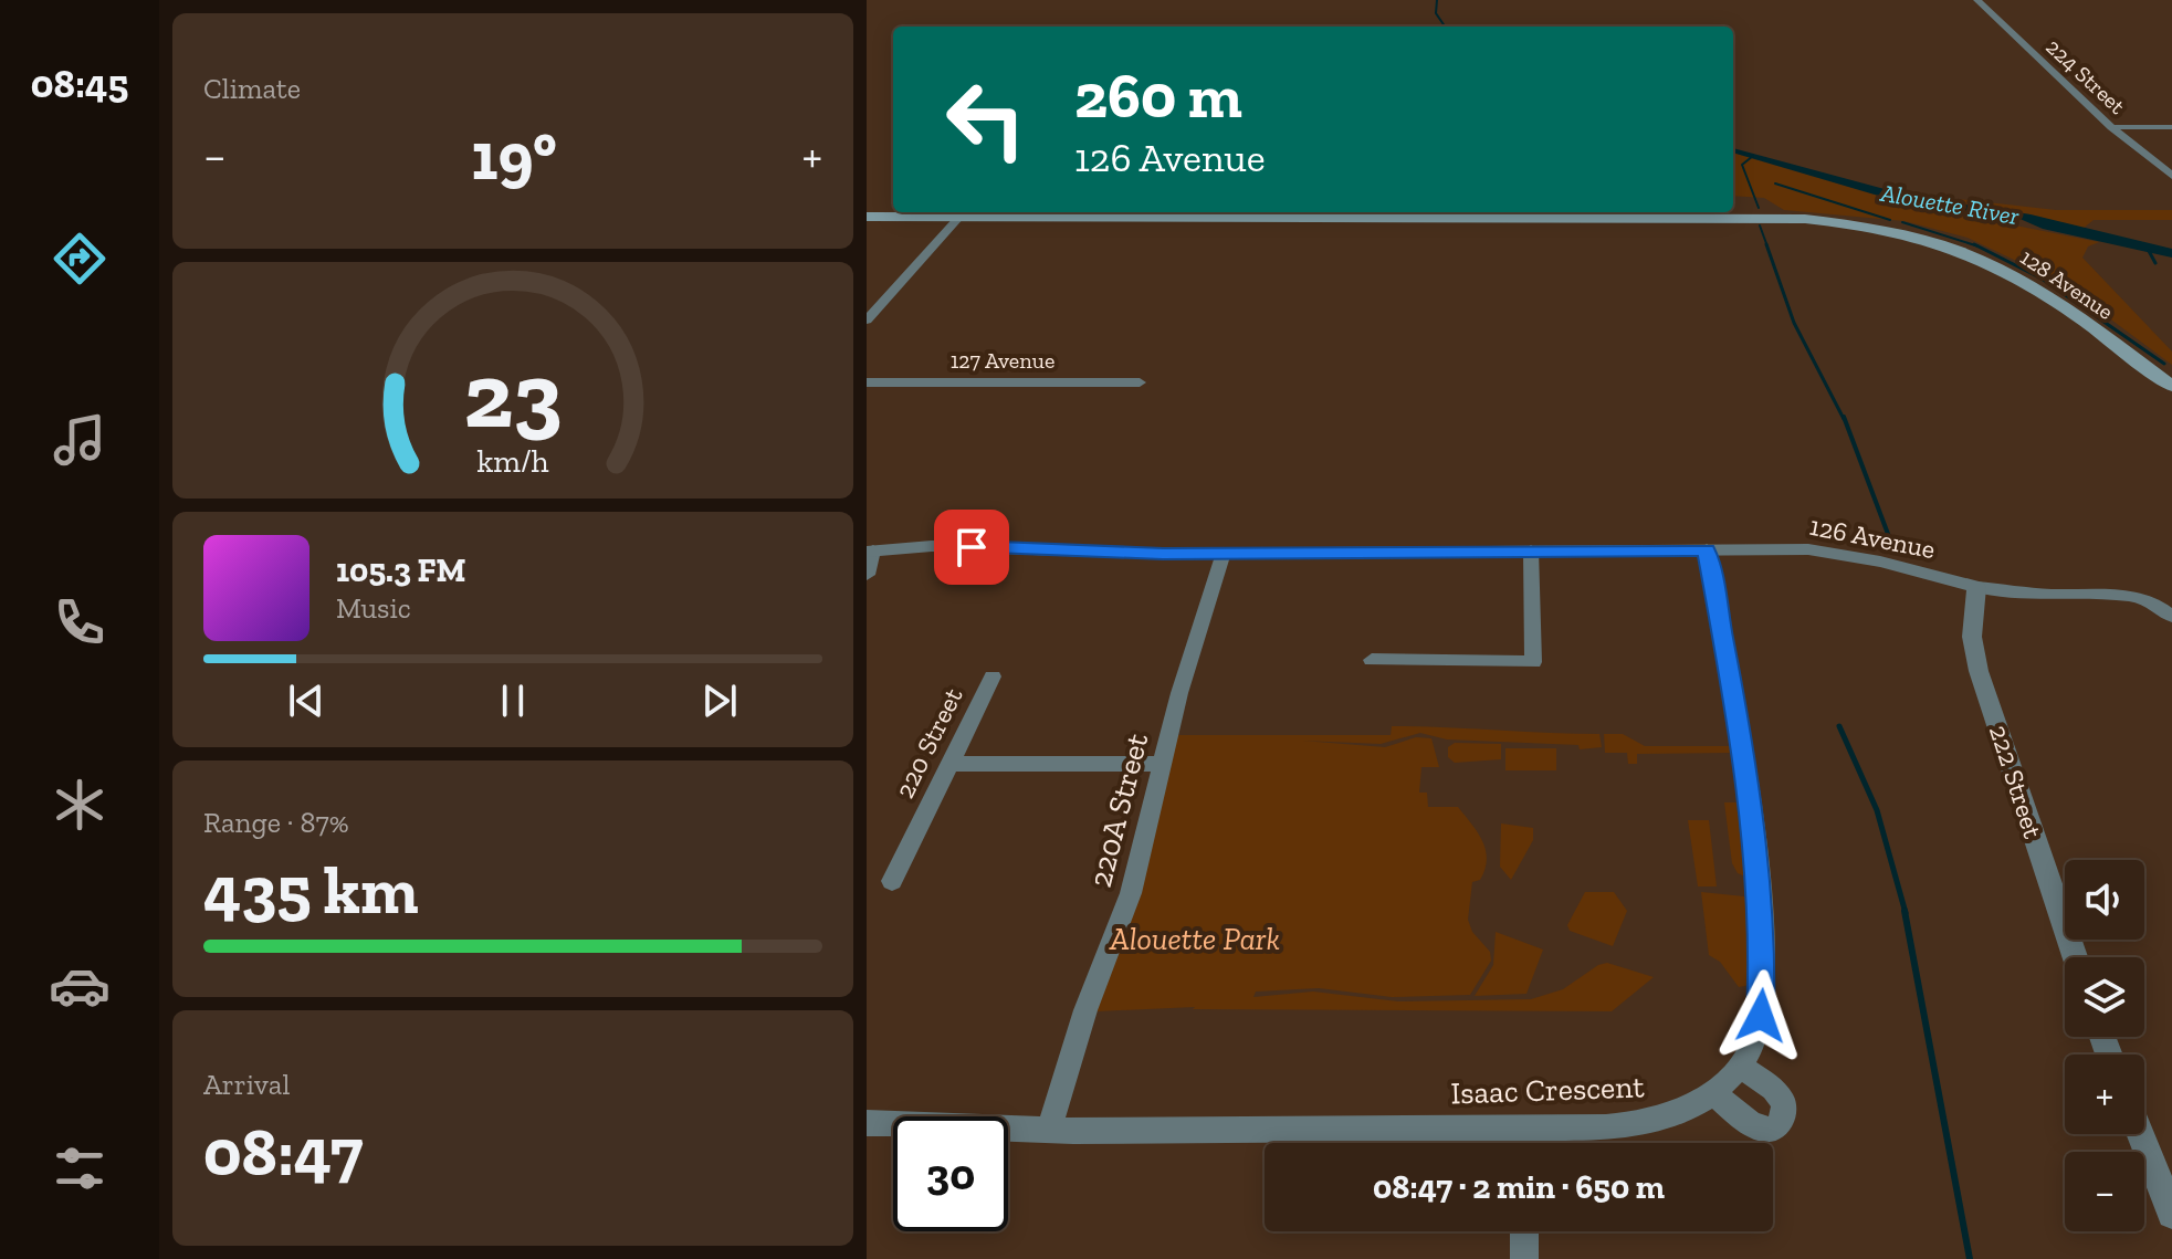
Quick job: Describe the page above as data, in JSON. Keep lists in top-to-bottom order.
{
  "streets": {
    "main road": ["128 Avenue"],
    "street": [
      "224 Street",
      "127 Avenue",
      "126 Avenue",
      "220 Street",
      "222 Street",
      "220A Street",
      "Isaac Crescent"
    ]
  },
  "crossings": [
    ["126 Avenue", "222 Street"],
    ["126 Avenue", "220A Street"],
    ["126 Avenue", "Isaac Crescent"],
    ["220A Street", "Isaac Crescent"]
  ],
  "water": ["Alouette River"],
  "parks": ["Alouette Park"],
  "page": {
    "tabs": "08:45",
    "tile": [
      "Climate",
      ["Range · 87%", "435 km"],
      ["Arrival", "08:47"]
    ],
    "turn": ["260 m", "126 Avenue"],
    "heat": ["−", "19°", "+"],
    "song": ["105.3 FM", "Music"],
    "map_buttons": ["+", "−"],
    "limit": "30",
    "trip": "08:47 · 2 min · 650 m",
    "gauge": ["23", "km/h"]
  }
}
